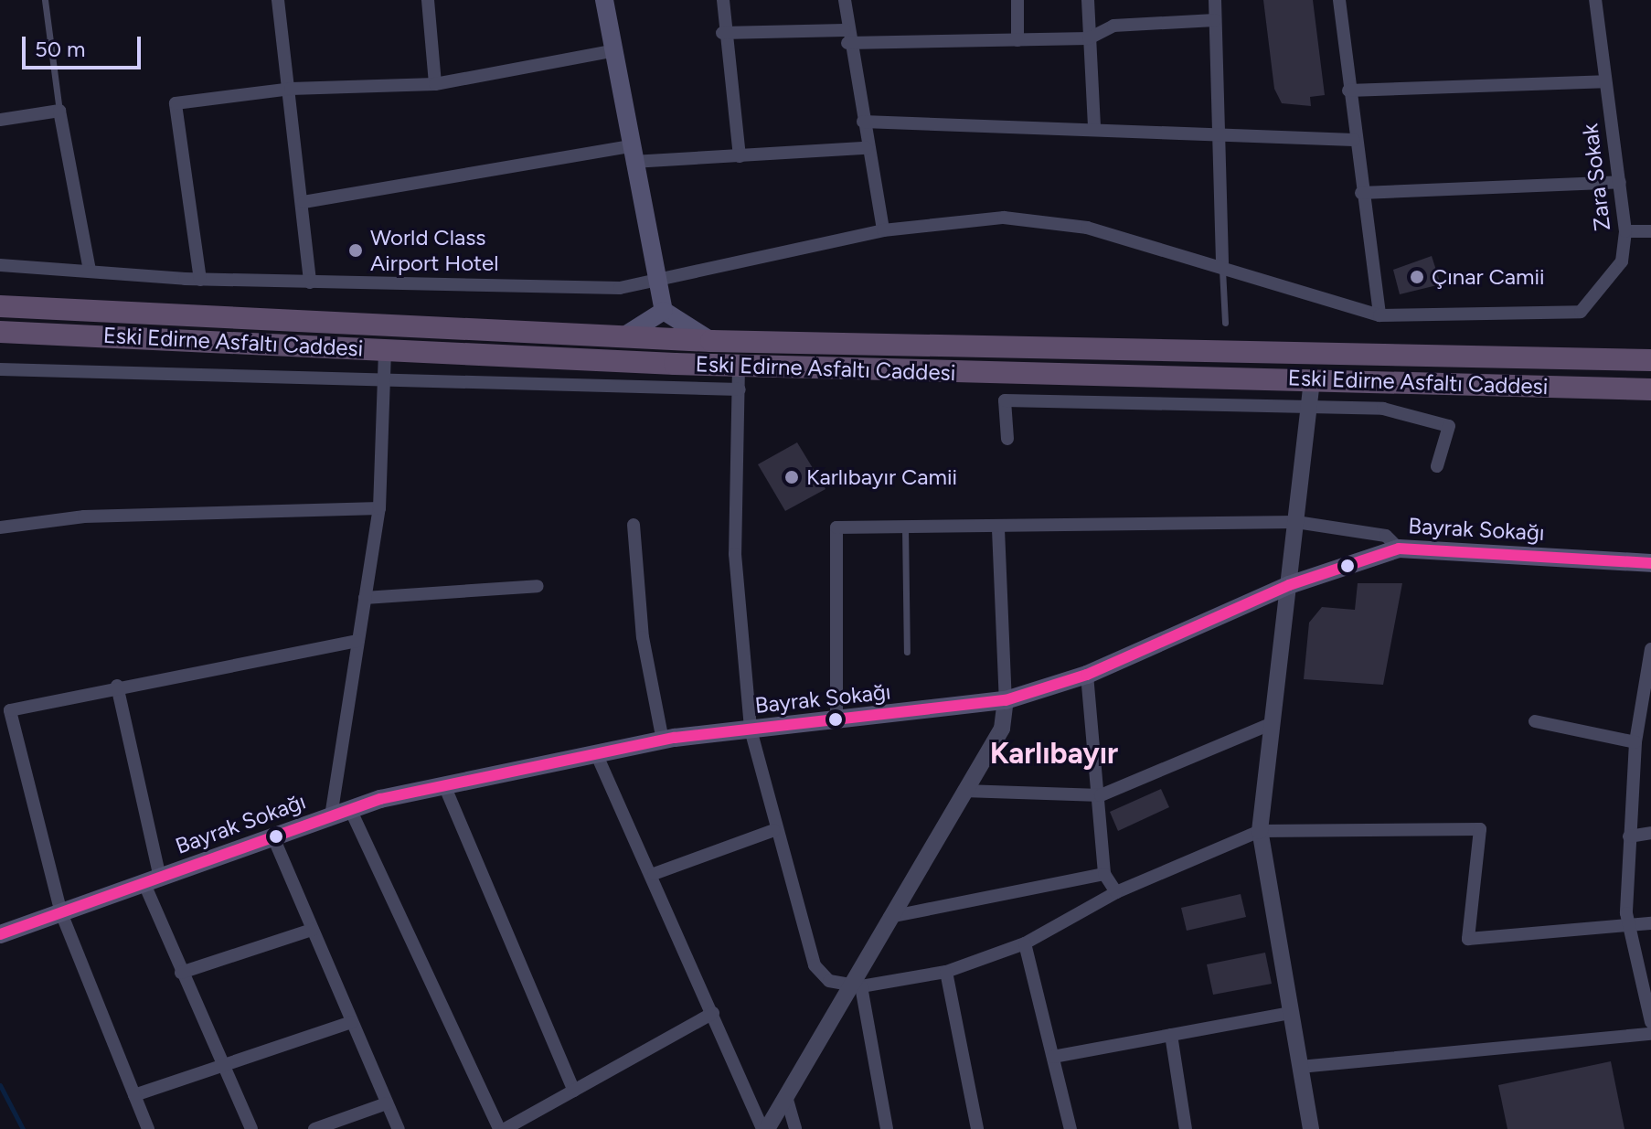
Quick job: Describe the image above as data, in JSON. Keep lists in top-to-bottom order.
{
  "streets": {
    "highway": ["Eski Edirne Asfaltı Caddesi"],
    "main road": ["Bayrak Sokağı"],
    "street": ["Zara Sokak"]
  },
  "districts": ["Karlıbayır"],
  "places": ["World Class Airport Hotel", "Çınar Camii", "Karlıbayır Camii"],
  "scale_bar": "50 m"
}
